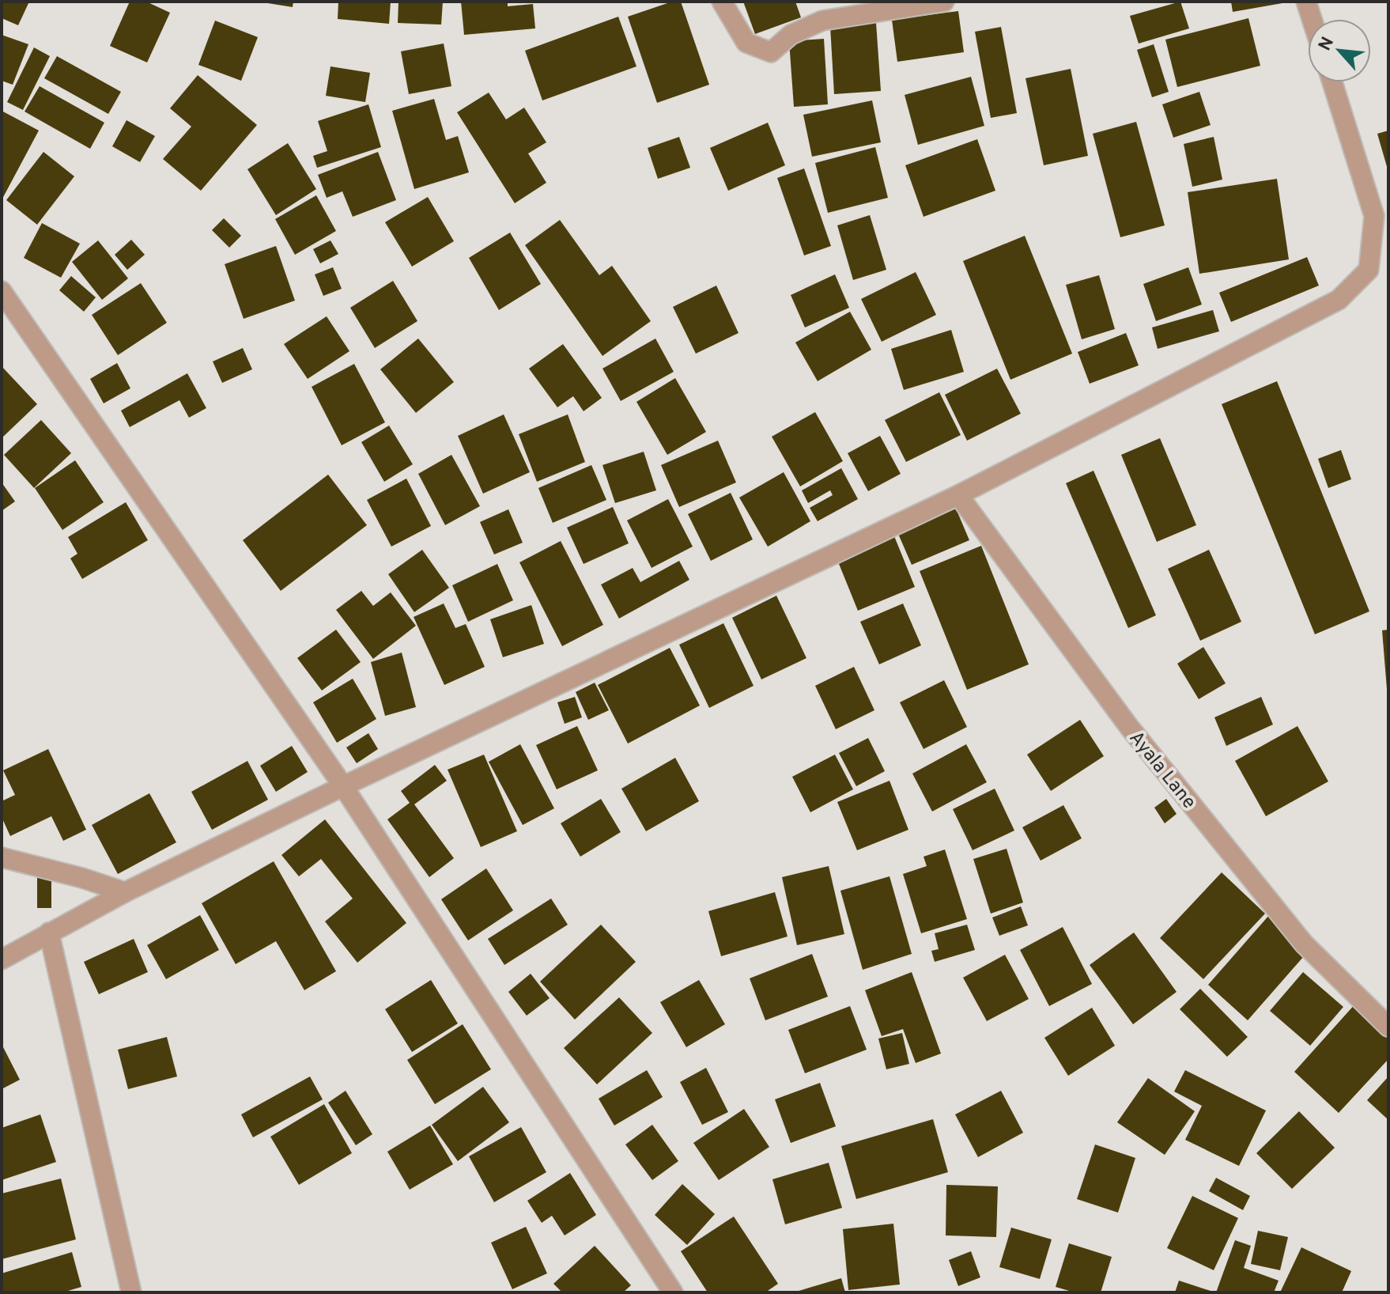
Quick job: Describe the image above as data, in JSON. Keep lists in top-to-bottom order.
{
  "streets": {
    "street": ["Ayala Lane"]
  },
  "north": "top left"
}
